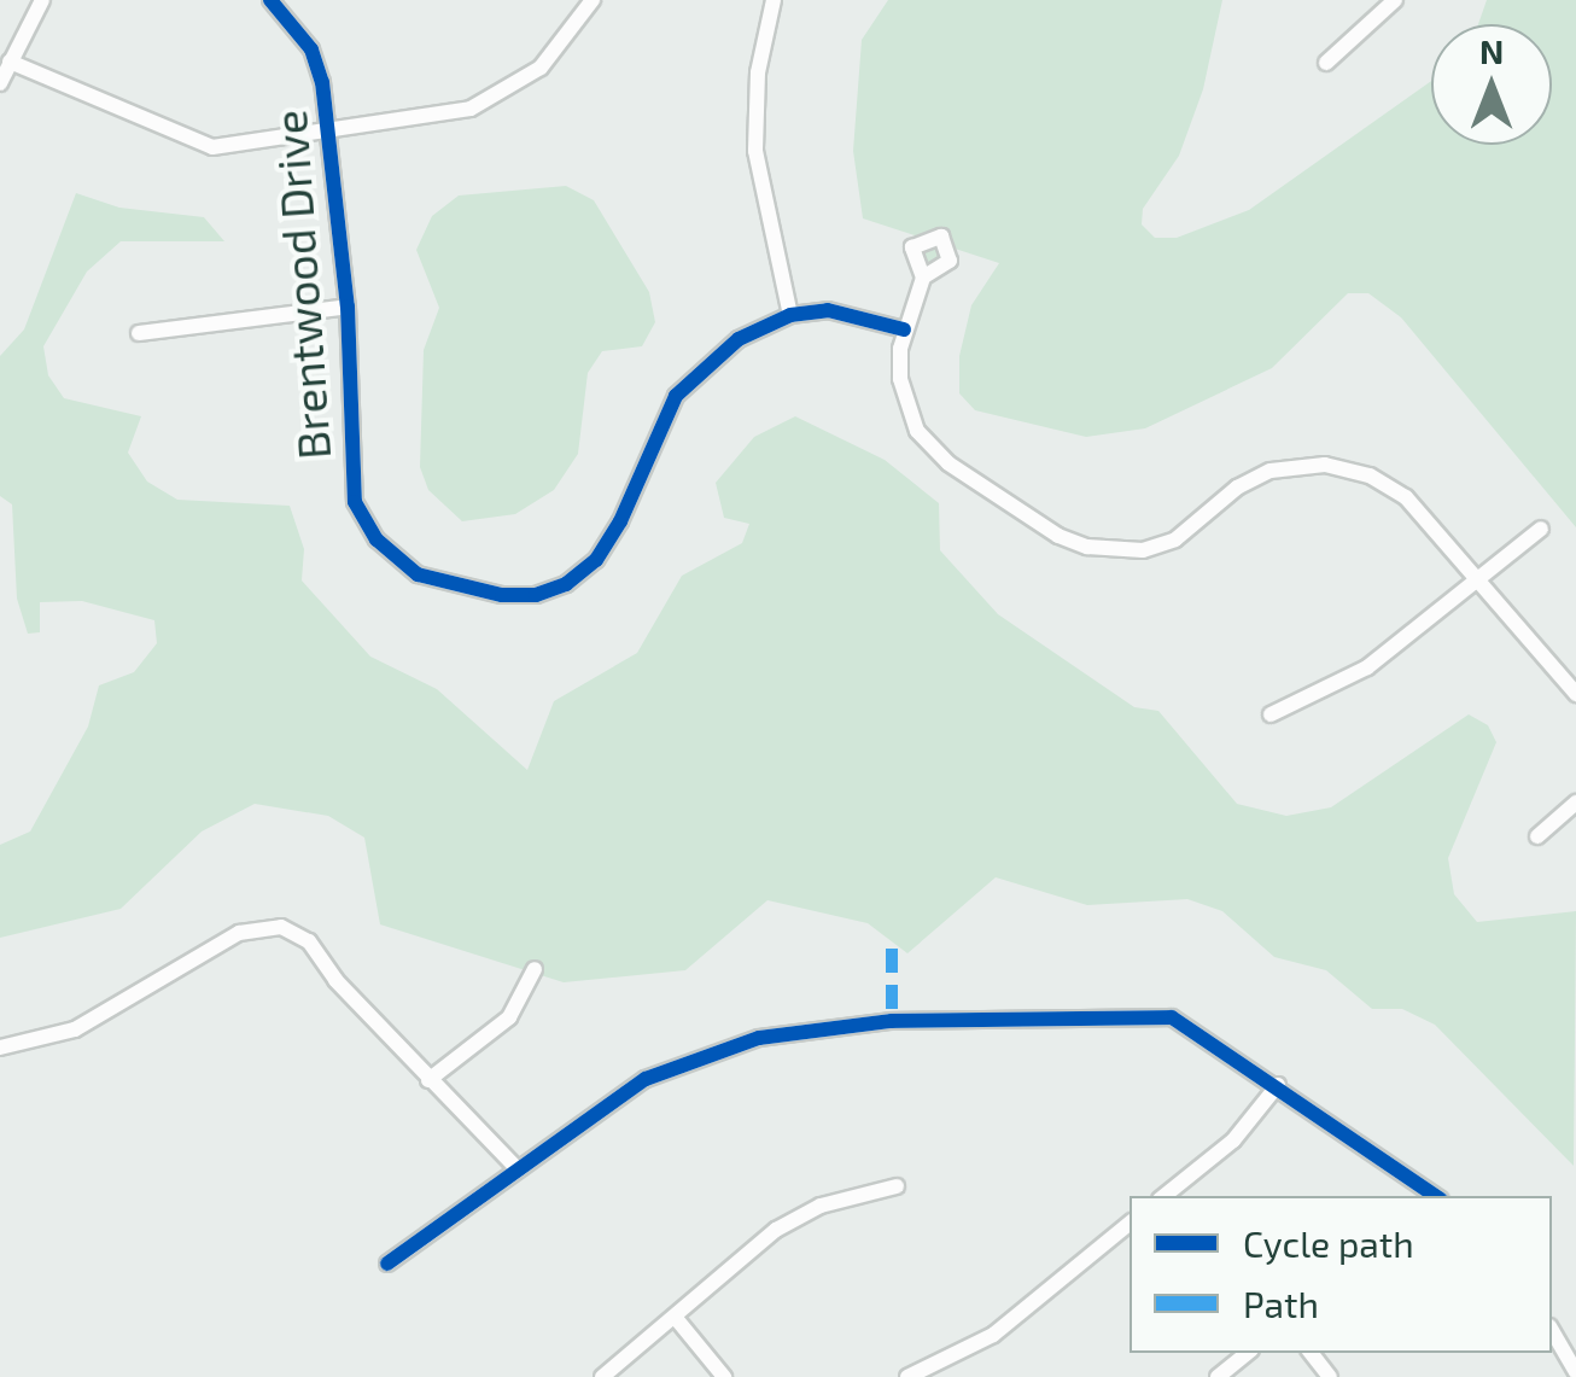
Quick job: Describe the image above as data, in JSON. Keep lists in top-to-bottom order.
{
  "streets": {
    "street": ["Brentwood Drive"]
  },
  "legend": ["Cycle path", "Path"],
  "north": "top"
}
